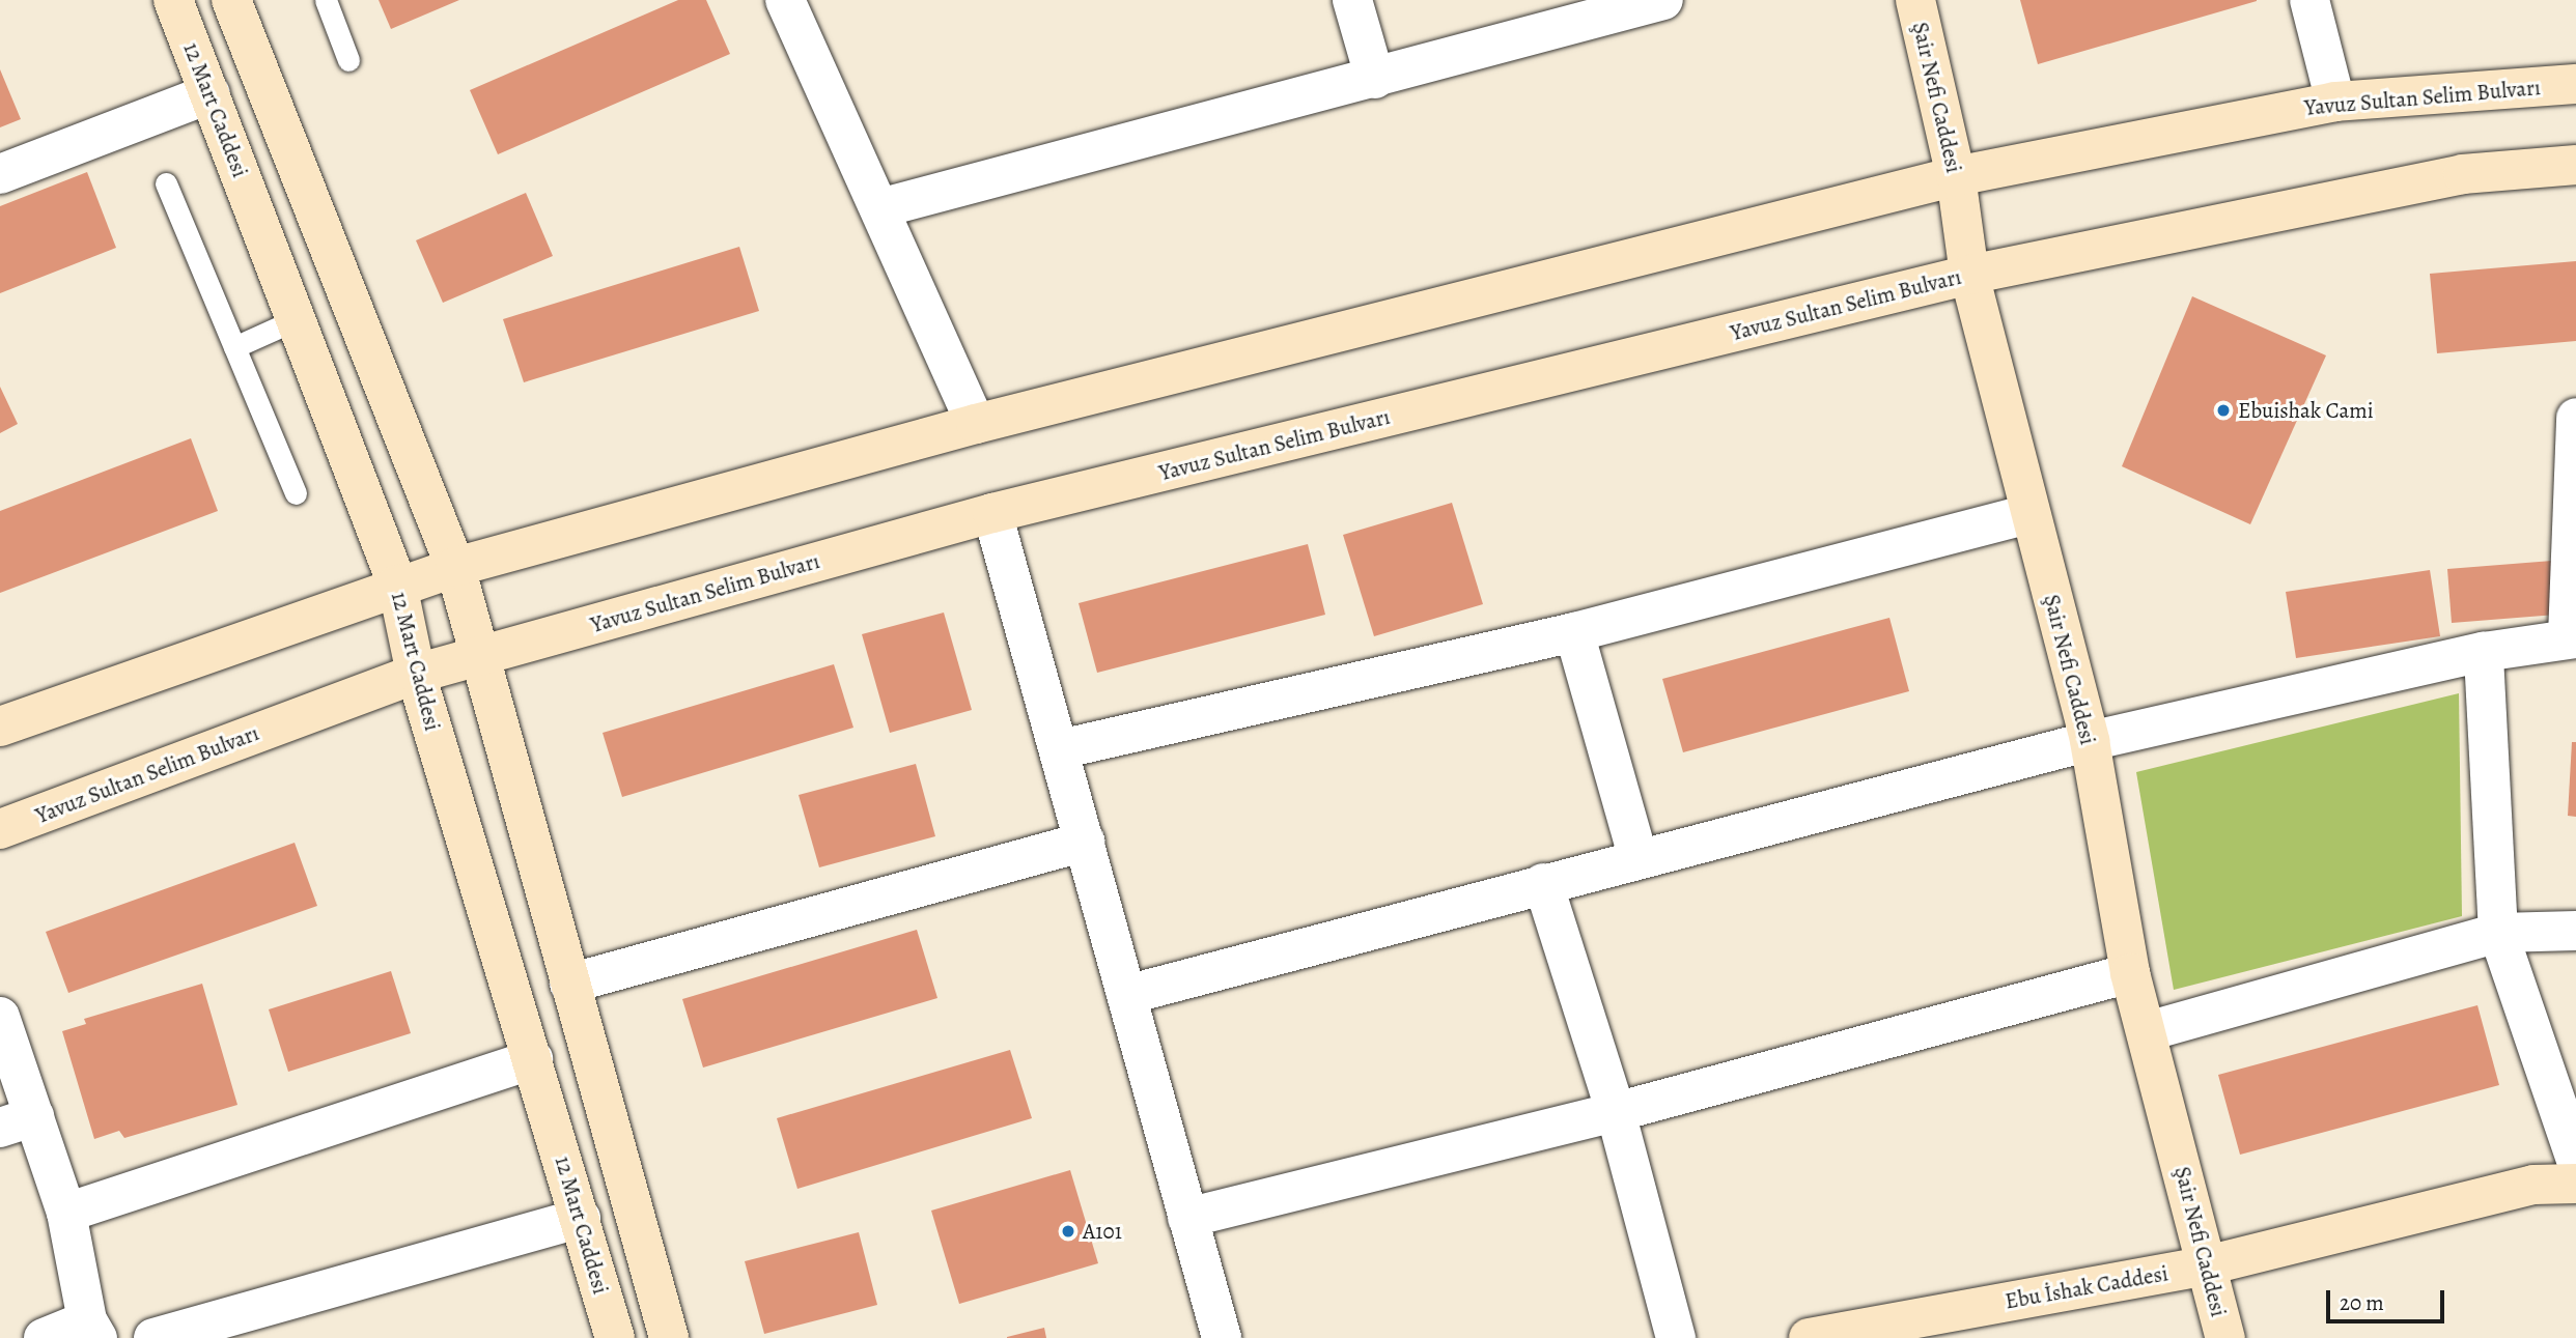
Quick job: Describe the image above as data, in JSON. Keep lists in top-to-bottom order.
{
  "streets": {
    "main road": [
      "Şair Nefi Caddesi",
      "Yavuz Sultan Selim Bulvarı",
      "12 Mart Caddesi",
      "Ebu İshak Caddesi"
    ]
  },
  "crossings": [
    ["Şair Nefi Caddesi", "Yavuz Sultan Selim Bulvarı"],
    ["Şair Nefi Caddesi", "Ebu İshak Caddesi"],
    ["Yavuz Sultan Selim Bulvarı", "12 Mart Caddesi"]
  ],
  "places": ["Ebuishak Cami", "A101"],
  "scale_bar": "20 m"
}
